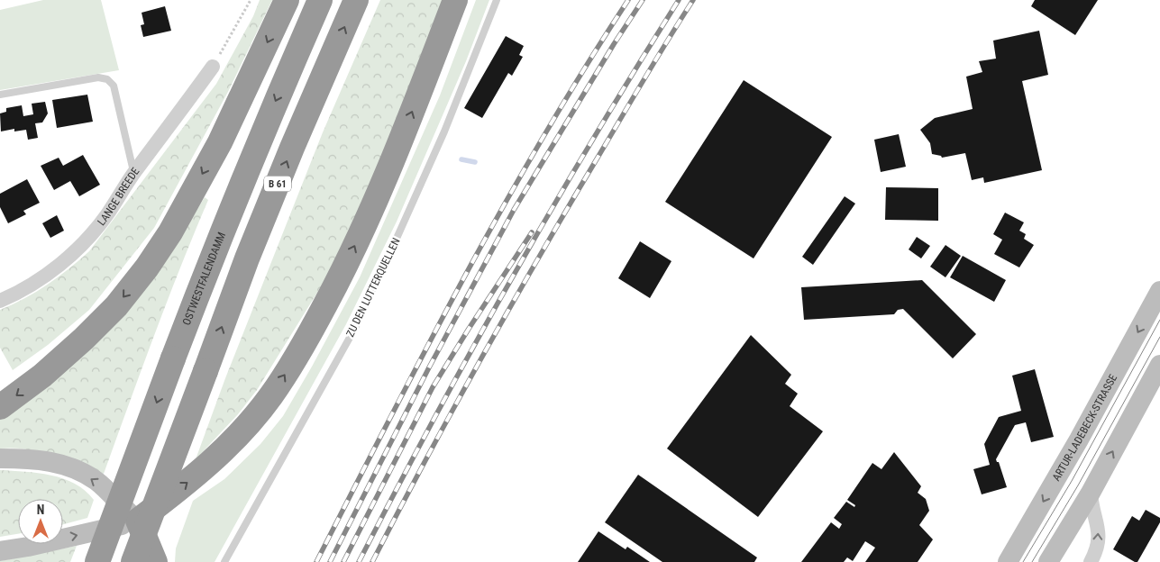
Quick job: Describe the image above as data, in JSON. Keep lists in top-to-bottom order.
{
  "streets": {
    "highway": ["B 61", "OSTWESTFALENDAMM"],
    "street": ["LANGE BREEDE", "ARTUR-LADEBECK-STRASSE"],
    "lane": ["ZU DEN LUTTERQUELLEN"]
  },
  "north": "top"
}
